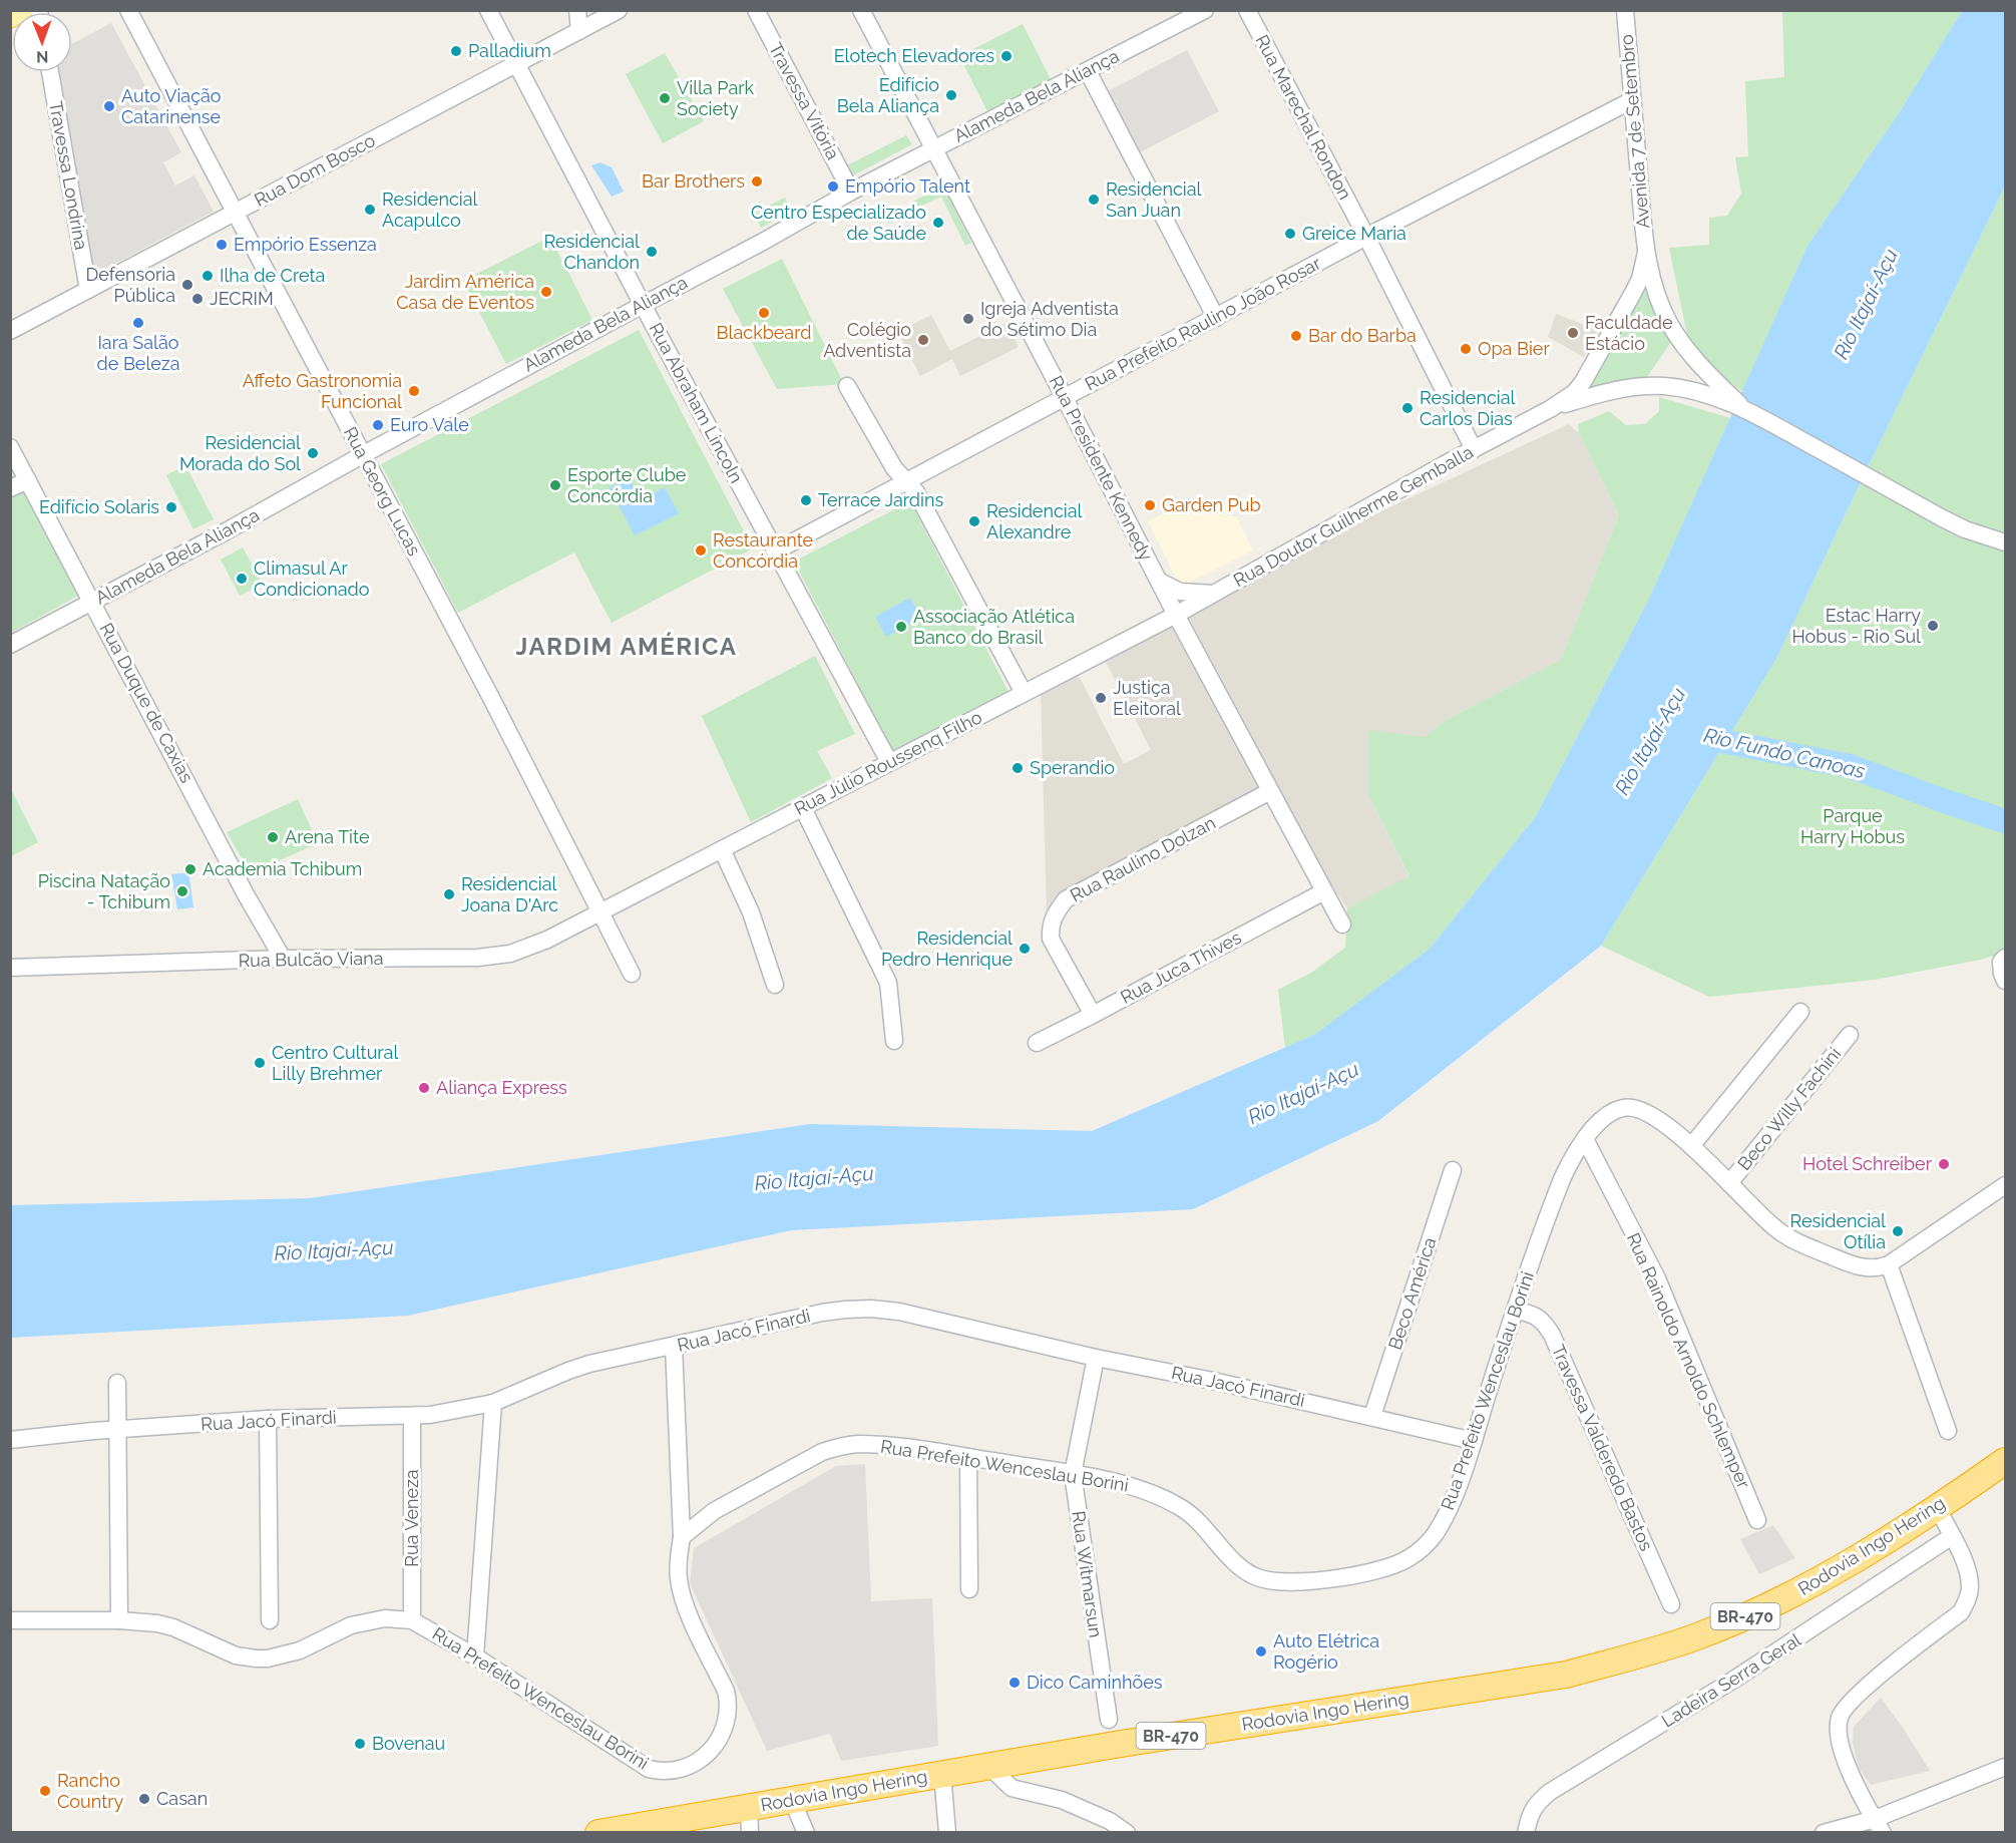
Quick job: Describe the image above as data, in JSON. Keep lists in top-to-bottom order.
{
  "streets": {
    "highway": ["Rodovia Ingo Hering", "BR-470"],
    "street": [
      "Alameda Bela Aliança",
      "Travessa Vitória",
      "Rua Marechal Rondon",
      "Avenida 7 de Setembro",
      "Rua Dom Bosco",
      "Travessa Londrina",
      "Rua Prefeito Raulino João Rosar",
      "Rua Abraham Lincoln",
      "Rua Presidente Kennedy",
      "Rua Georg Lucas",
      "Rua Doutor Guilherme Gemballa",
      "Rua Duque de Caxias",
      "Rua Júlio Roussenq Filho",
      "Rua Raulino Dolzan",
      "Rua Bulcão Viana",
      "Rua Juca Thives",
      "Beco Willy Fachini",
      "Beco América",
      "Rua Jacó Finardi",
      "Rua Rainoldo Arnoldo Schlemper",
      "Rua Prefeito Wenceslau Borini",
      "Travessa Valderedo Bastos",
      "Rua Veneza",
      "Rua Witmarsun",
      "Ladeira Serra Geral"
    ]
  },
  "crossings": [
    ["Alameda Bela Aliança", "Travessa Vitória"],
    ["Alameda Bela Aliança", "Rua Abraham Lincoln"],
    ["Alameda Bela Aliança", "Rua Presidente Kennedy"],
    ["Alameda Bela Aliança", "Rua Georg Lucas"],
    ["Alameda Bela Aliança", "Rua Duque de Caxias"],
    ["Rua Marechal Rondon", "Rua Prefeito Raulino João Rosar"],
    ["Rua Marechal Rondon", "Rua Doutor Guilherme Gemballa"],
    ["Avenida 7 de Setembro", "Rua Prefeito Raulino João Rosar"],
    ["Avenida 7 de Setembro", "Rua Doutor Guilherme Gemballa"],
    ["Rua Dom Bosco", "Travessa Londrina"],
    ["Rua Dom Bosco", "Rua Abraham Lincoln"],
    ["Rua Dom Bosco", "Rua Georg Lucas"],
    ["Rua Prefeito Raulino João Rosar", "Rua Abraham Lincoln"],
    ["Rua Prefeito Raulino João Rosar", "Rua Presidente Kennedy"],
    ["Rua Abraham Lincoln", "Rua Júlio Roussenq Filho"],
    ["Rua Presidente Kennedy", "Rua Doutor Guilherme Gemballa"],
    ["Rua Presidente Kennedy", "Rua Júlio Roussenq Filho"],
    ["Rua Presidente Kennedy", "Rua Raulino Dolzan"],
    ["Rua Presidente Kennedy", "Rua Juca Thives"],
    ["Rua Georg Lucas", "Rua Júlio Roussenq Filho"],
    ["Rua Georg Lucas", "Rua Bulcão Viana"],
    ["Rua Doutor Guilherme Gemballa", "Rua Júlio Roussenq Filho"],
    ["Rua Duque de Caxias", "Rua Bulcão Viana"],
    ["Rua Júlio Roussenq Filho", "Rua Bulcão Viana"],
    ["Rua Raulino Dolzan", "Rua Juca Thives"],
    ["Beco Willy Fachini", "Rua Prefeito Wenceslau Borini"],
    ["Beco América", "Rua Jacó Finardi"],
    ["Rua Jacó Finardi", "Rua Prefeito Wenceslau Borini"],
    ["Rua Jacó Finardi", "Rua Veneza"],
    ["Rua Jacó Finardi", "Rua Witmarsun"],
    ["Rua Rainoldo Arnoldo Schlemper", "Rua Prefeito Wenceslau Borini"],
    ["Rua Prefeito Wenceslau Borini", "Travessa Valderedo Bastos"],
    ["Rua Prefeito Wenceslau Borini", "Rua Veneza"],
    ["Rua Prefeito Wenceslau Borini", "Rua Witmarsun"]
  ],
  "districts": ["JARDIM AMÉRICA"],
  "water": ["Rio Itajaí-Açu", "Rio Fundo Canoas"],
  "parks": ["Parque Harry Hobus"],
  "places": [
    "Palladium",
    "Elotech Elevadores",
    "Edifício Bela Aliança",
    "Villa Park Society",
    "Auto Viação Catarinense",
    "Bar Brothers",
    "Empório Talent",
    "Residencial San Juan",
    "Residencial Acapulco",
    "Centro Especializado de Saúde",
    "Greice Maria",
    "Empório Essenza",
    "Residencial Chandon",
    "Ilha de Creta",
    "Defensoria Pública",
    "Jardim América Casa de Eventos",
    "JECRIM",
    "Blackbeard",
    "Igreja Adventista do Sétimo Dia",
    "Iara Salão de Beleza",
    "Faculdade Estácio",
    "Bar do Barba",
    "Colégio Adventista",
    "Opa Bier",
    "Affeto Gastronomia Funcional",
    "Residencial Carlos Dias",
    "Euro Vale",
    "Residencial Morada do Sol",
    "Esporte Clube Concórdia",
    "Terrace Jardins",
    "Garden Pub",
    "Edifício Solaris",
    "Residencial Alexandre",
    "Restaurante Concórdia",
    "Climasul Ar Condicionado",
    "Estac Harry Hobus - Rio Sul",
    "Associação Atlética Banco do Brasil",
    "Justiça Eleitoral",
    "Sperandio",
    "Arena Tite",
    "Academia Tchibum",
    "Piscina Natação - Tchibum",
    "Residencial Joana D'Arc",
    "Residencial Pedro Henrique",
    "Centro Cultural Lilly Brehmer",
    "Aliança Express",
    "Hotel Schreiber",
    "Residencial Otília",
    "Auto Elétrica Rogério",
    "Dico Caminhões",
    "Bovenau",
    "Rancho Country",
    "Casan"
  ],
  "north": "bottom"
}
